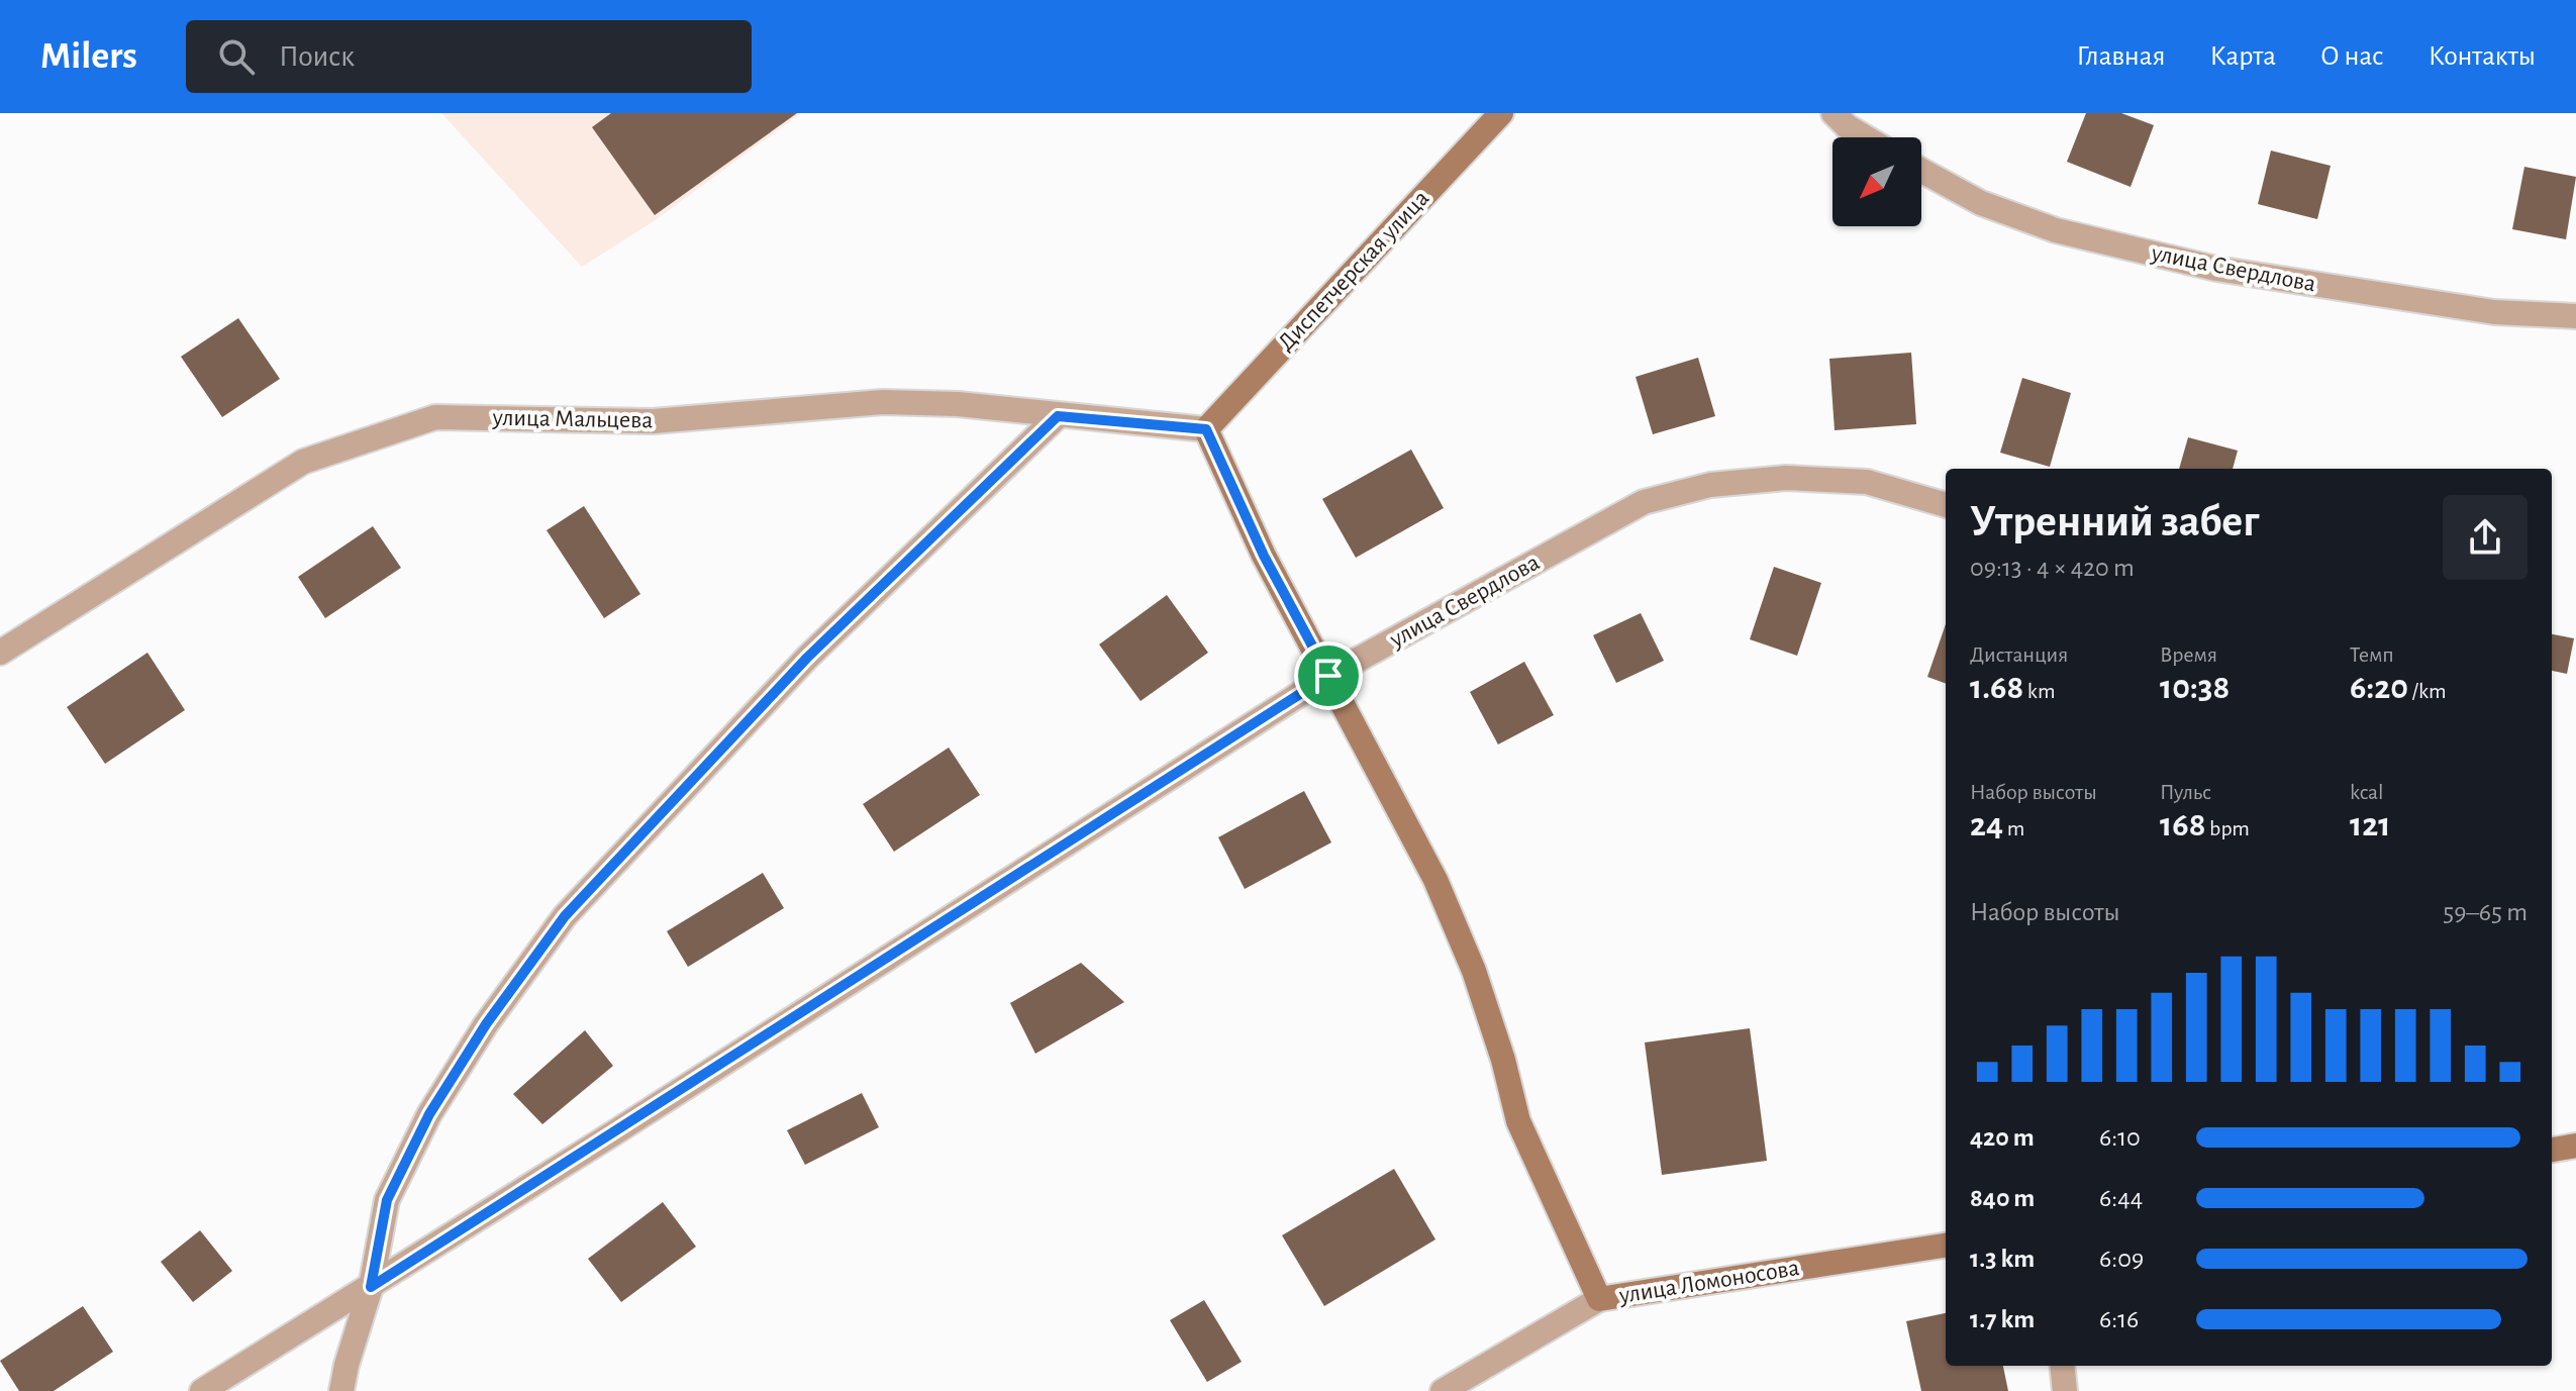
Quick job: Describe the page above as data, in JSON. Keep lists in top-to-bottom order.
{
  "streets": {
    "street": [
      "улица Свердлова",
      "Диспетчерская улица",
      "улица Мальцева",
      "улица Ломоносова"
    ]
  },
  "crossings": [
    ["Диспетчерская улица", "улица Мальцева"]
  ],
  "north": "bottom left",
  "page": {
    "header": "Milers",
    "search": "Поиск",
    "nav": [
      "Главная",
      "Карта",
      "О нас",
      "Контакты"
    ],
    "heading": ["Утренний забег", "09:13 · 4 × 420 m"],
    "stats": [
      ["Дистанция", "1.68 km"],
      ["Время", "10:38"],
      ["Темп", "6:20 /km"],
      ["Набор высоты", "24 m"],
      ["Пульс", "168 bpm"],
      ["kcal", "121"]
    ],
    "chart": ["Набор высоты", "59–65 m"],
    "list": [
      {
        "name": "420 m",
        "note": "6:10"
      },
      {
        "name": "840 m",
        "note": "6:44"
      },
      {
        "name": "1.3 km",
        "note": "6:09"
      },
      {
        "name": "1.7 km",
        "note": "6:16"
      }
    ]
  }
}
